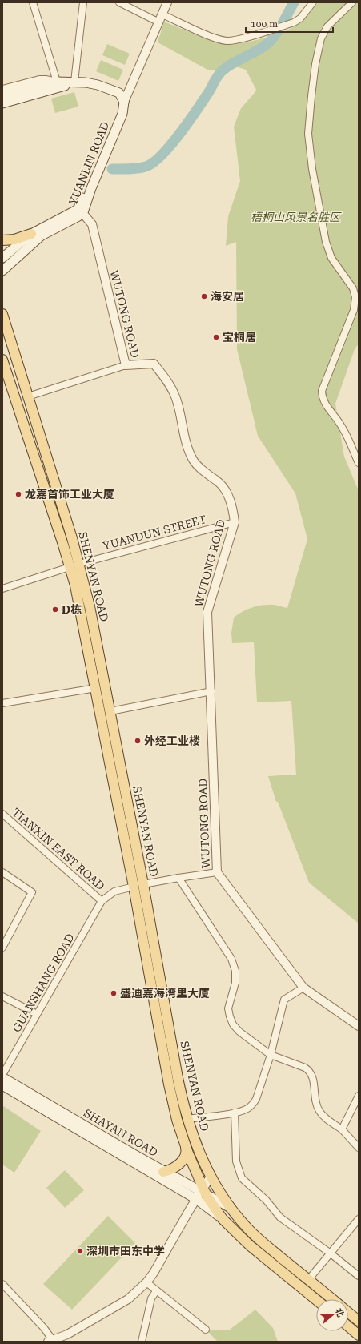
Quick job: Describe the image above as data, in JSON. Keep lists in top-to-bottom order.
{
  "streets": {
    "main road": ["YUANLIN ROAD", "SHENYAN ROAD", "SHAYAN ROAD"],
    "street": [
      "WUTONG ROAD",
      "YUANDUN STREET",
      "TIANXIN EAST ROAD",
      "GUANSHANG ROAD"
    ]
  },
  "crossings": [
    ["YUANLIN ROAD", "WUTONG ROAD"],
    ["WUTONG ROAD", "YUANDUN STREET"],
    ["YUANDUN STREET", "SHENYAN ROAD"],
    ["SHENYAN ROAD", "TIANXIN EAST ROAD"],
    ["SHENYAN ROAD", "SHAYAN ROAD"],
    ["TIANXIN EAST ROAD", "GUANSHANG ROAD"],
    ["GUANSHANG ROAD", "SHAYAN ROAD"]
  ],
  "parks": ["梧桐山风景名胜区"],
  "places": [
    "海安居",
    "宝桐居",
    "龙嘉首饰工业大厦",
    "D栋",
    "外经工业楼",
    "盛迪嘉海湾里大厦",
    "深圳市田东中学"
  ],
  "scale_bar": "100 m",
  "north": "right"
}
